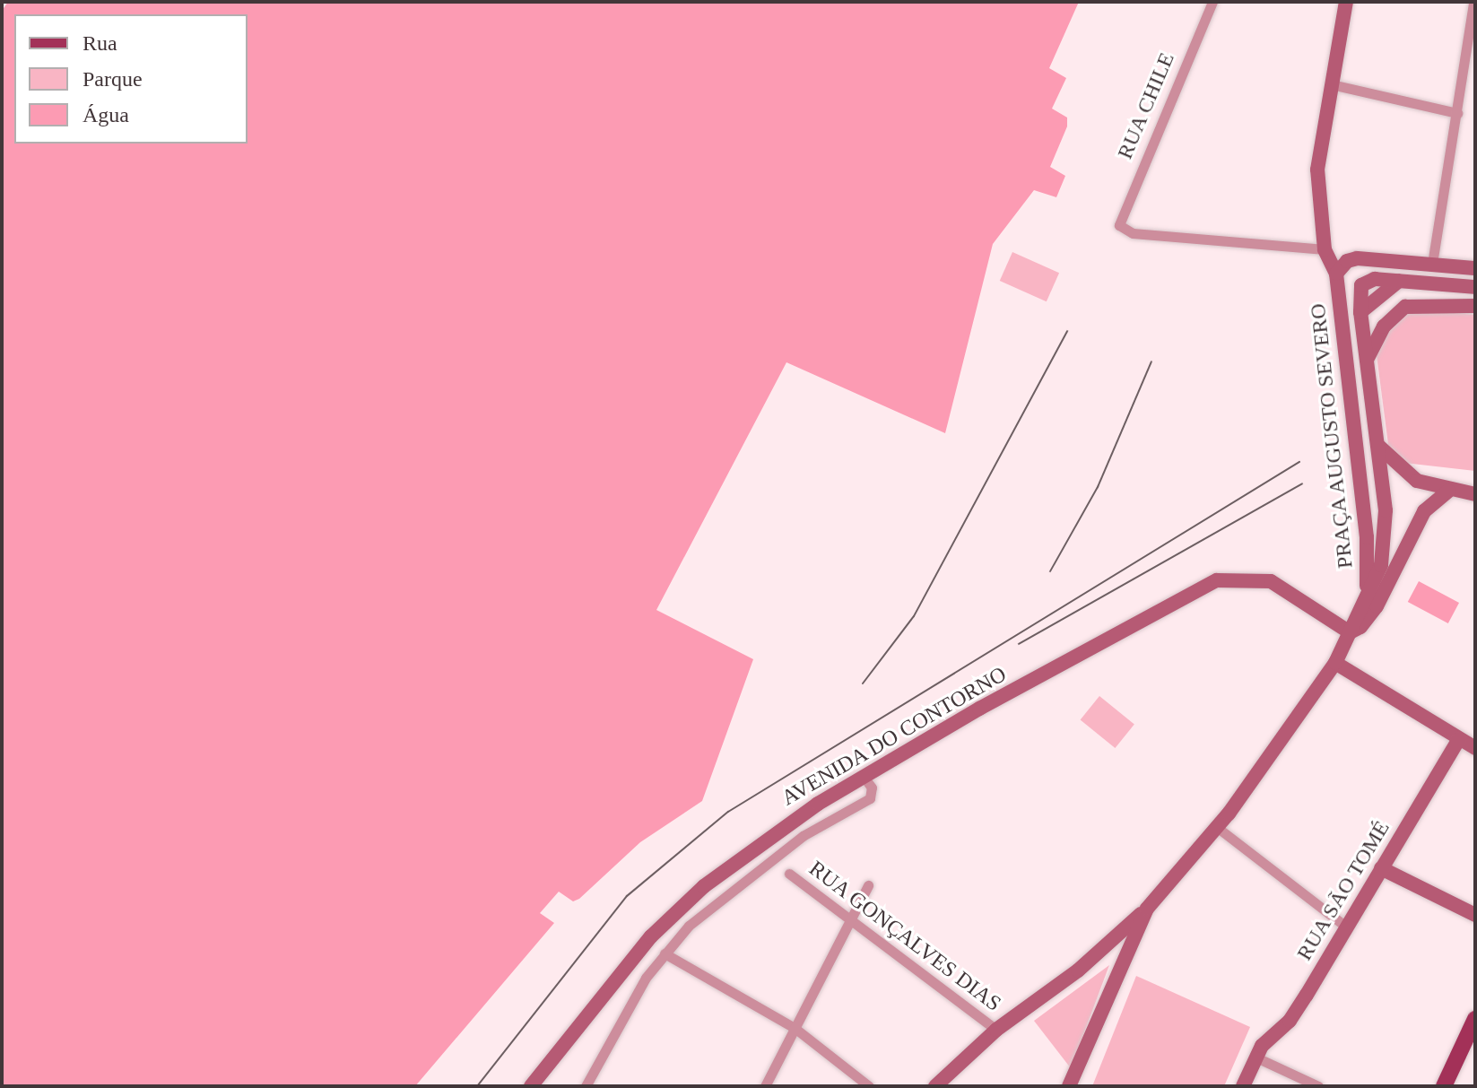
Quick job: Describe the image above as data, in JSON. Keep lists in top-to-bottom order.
{
  "streets": {
    "main road": ["PRAÇA AUGUSTO SEVERO", "AVENIDA DO CONTORNO", "RUA SÃO TOMÉ"],
    "street": ["RUA CHILE", "RUA GONÇALVES DIAS"]
  },
  "crossings": [
    ["RUA CHILE", "PRAÇA AUGUSTO SEVERO"],
    ["PRAÇA AUGUSTO SEVERO", "AVENIDA DO CONTORNO"]
  ],
  "legend": ["Rua", "Parque", "Água"]
}
